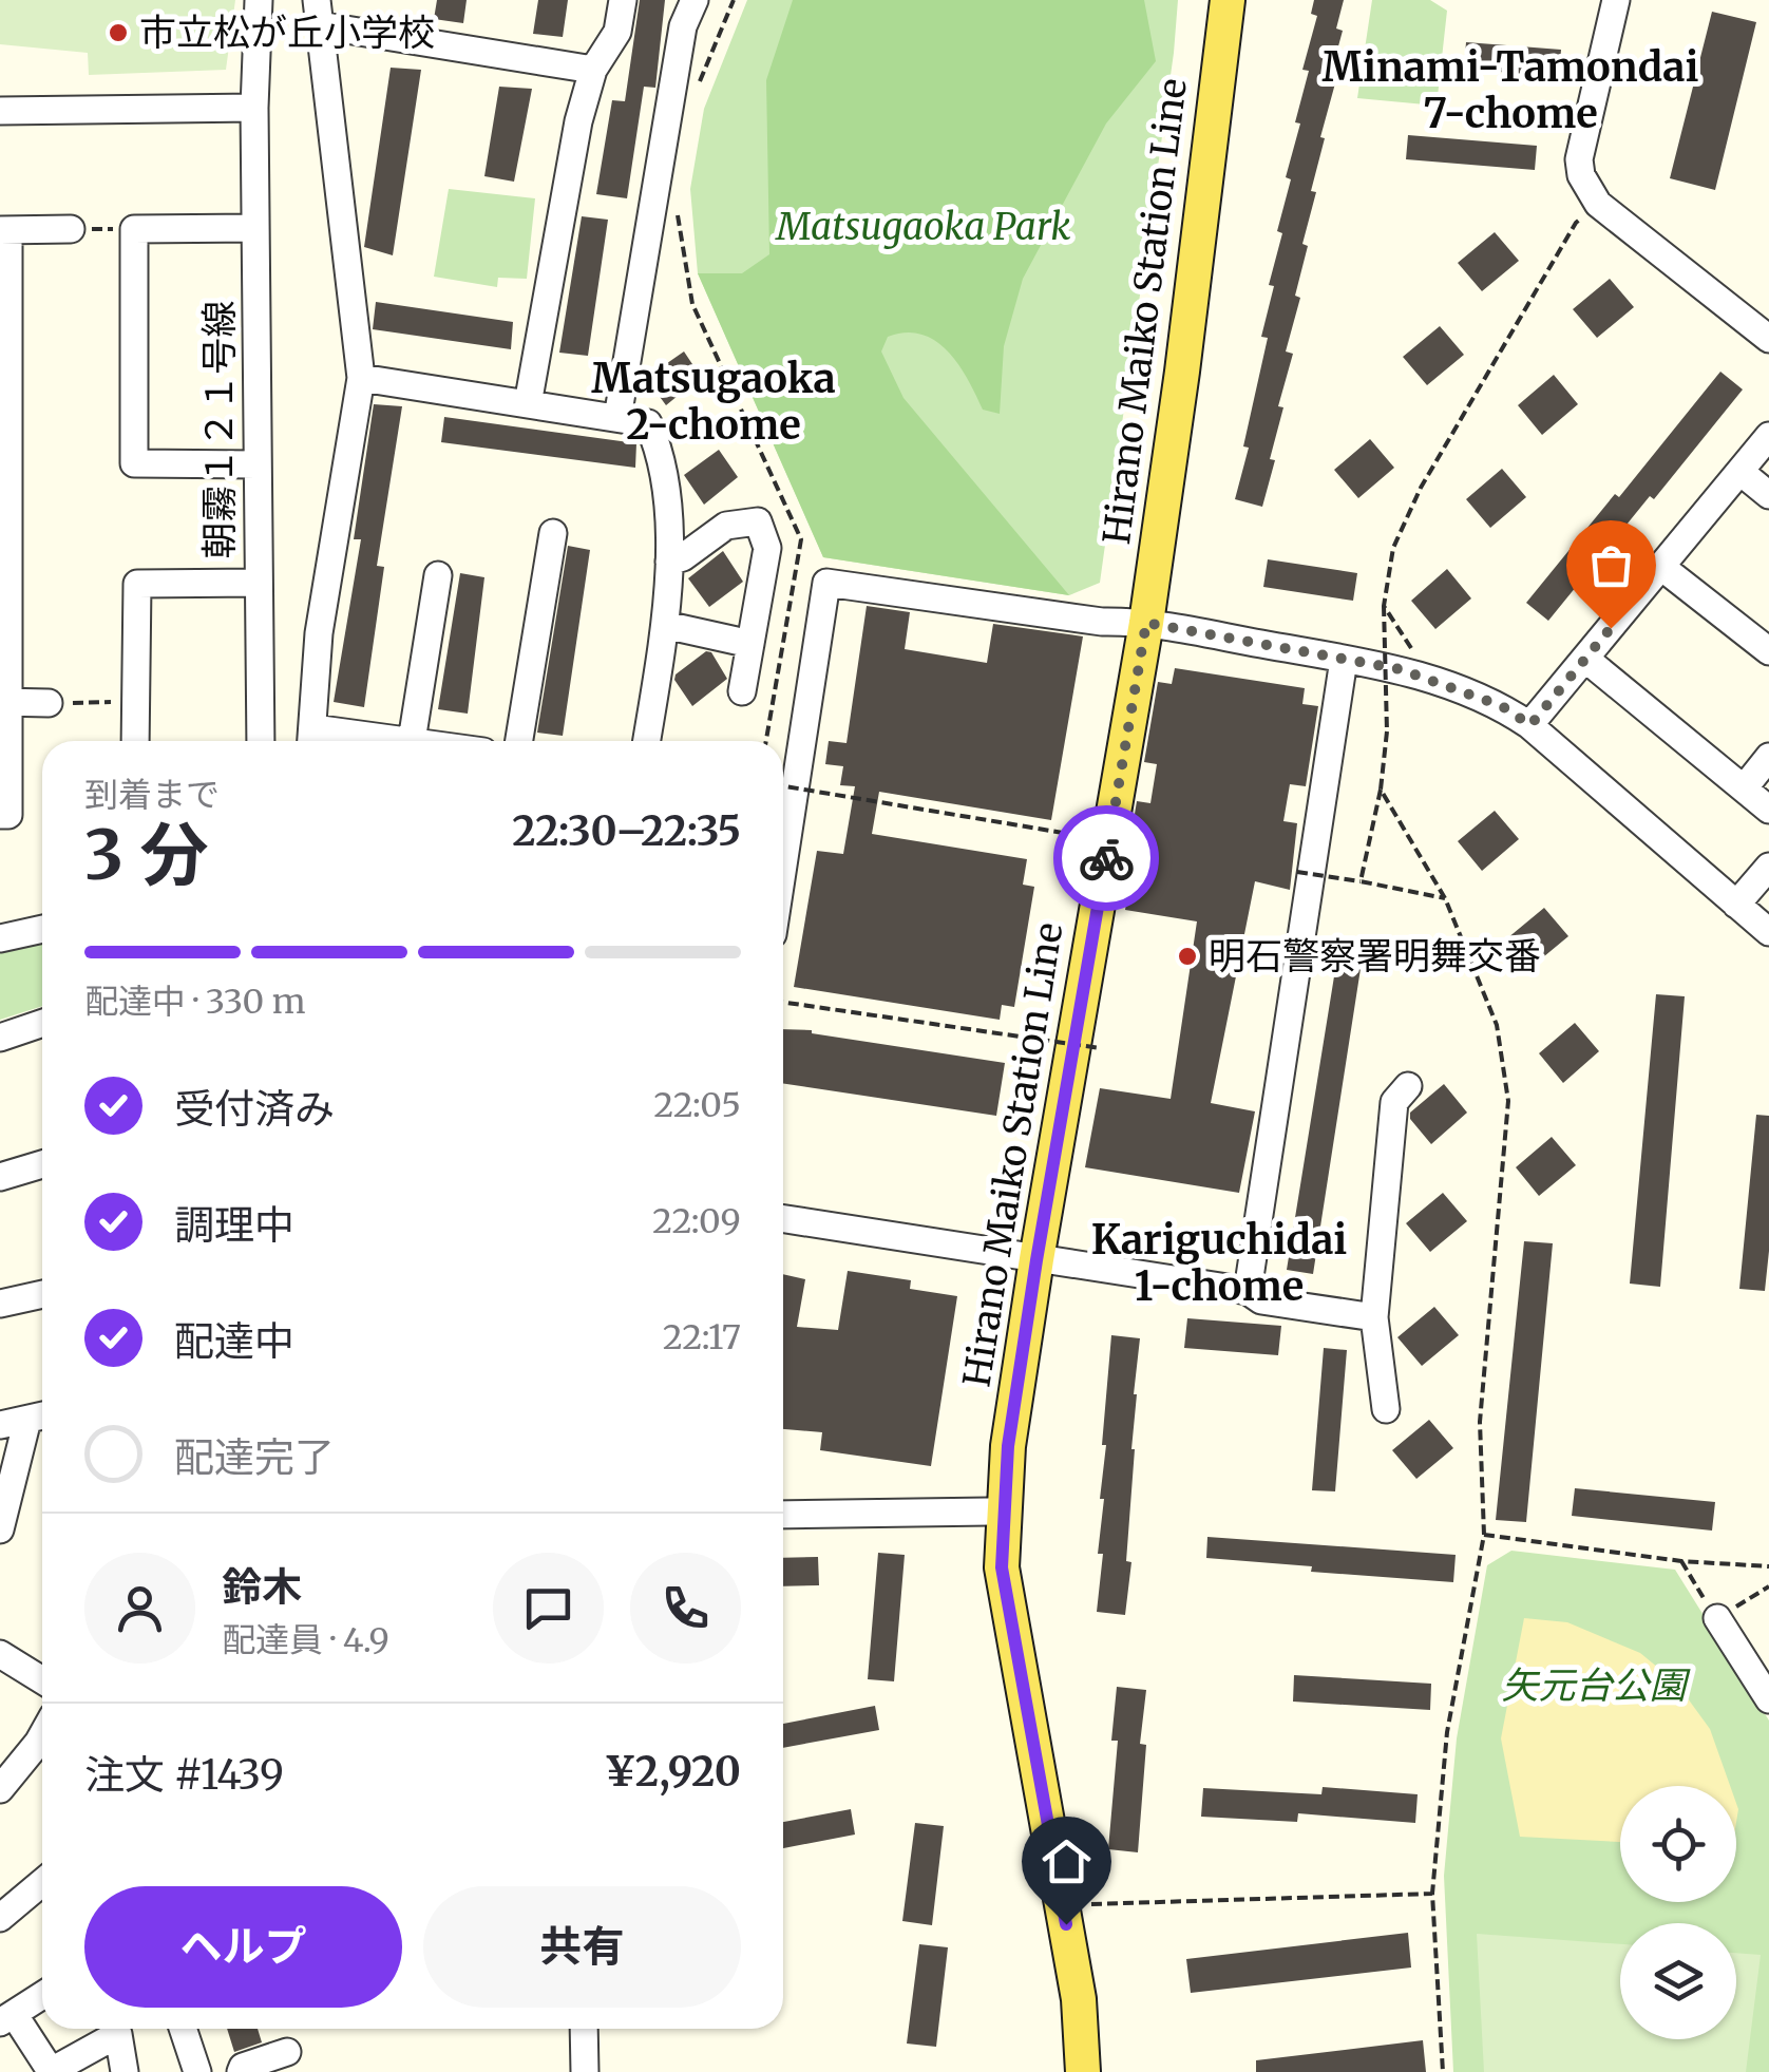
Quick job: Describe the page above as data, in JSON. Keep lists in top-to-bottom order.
{
  "streets": {
    "main road": ["Hirano Maiko Station Line"],
    "street": ["朝霧１２１号線"]
  },
  "districts": ["Minami-Tamondai 7-chome", "Matsugaoka 2-chome", "Kariguchidai 1-chome"],
  "parks": ["Matsugaoka Park", "矢元台公園"],
  "places": ["市立松が丘小学校", "明石警察署明舞交番"],
  "page": {
    "heading": ["3 分", "到着まで", "22:30–22:35"],
    "panel": [
      "鈴木",
      "配達員 · 4.9",
      "注文 #1439",
      "¥2,920"
    ],
    "bar": "配達中 · 330 m",
    "list": [
      ["受付済み", "22:05"],
      ["調理中", "22:09"],
      ["配達中", "22:17"],
      "配達完了"
    ],
    "buttons": ["ヘルプ", "共有"]
  }
}
